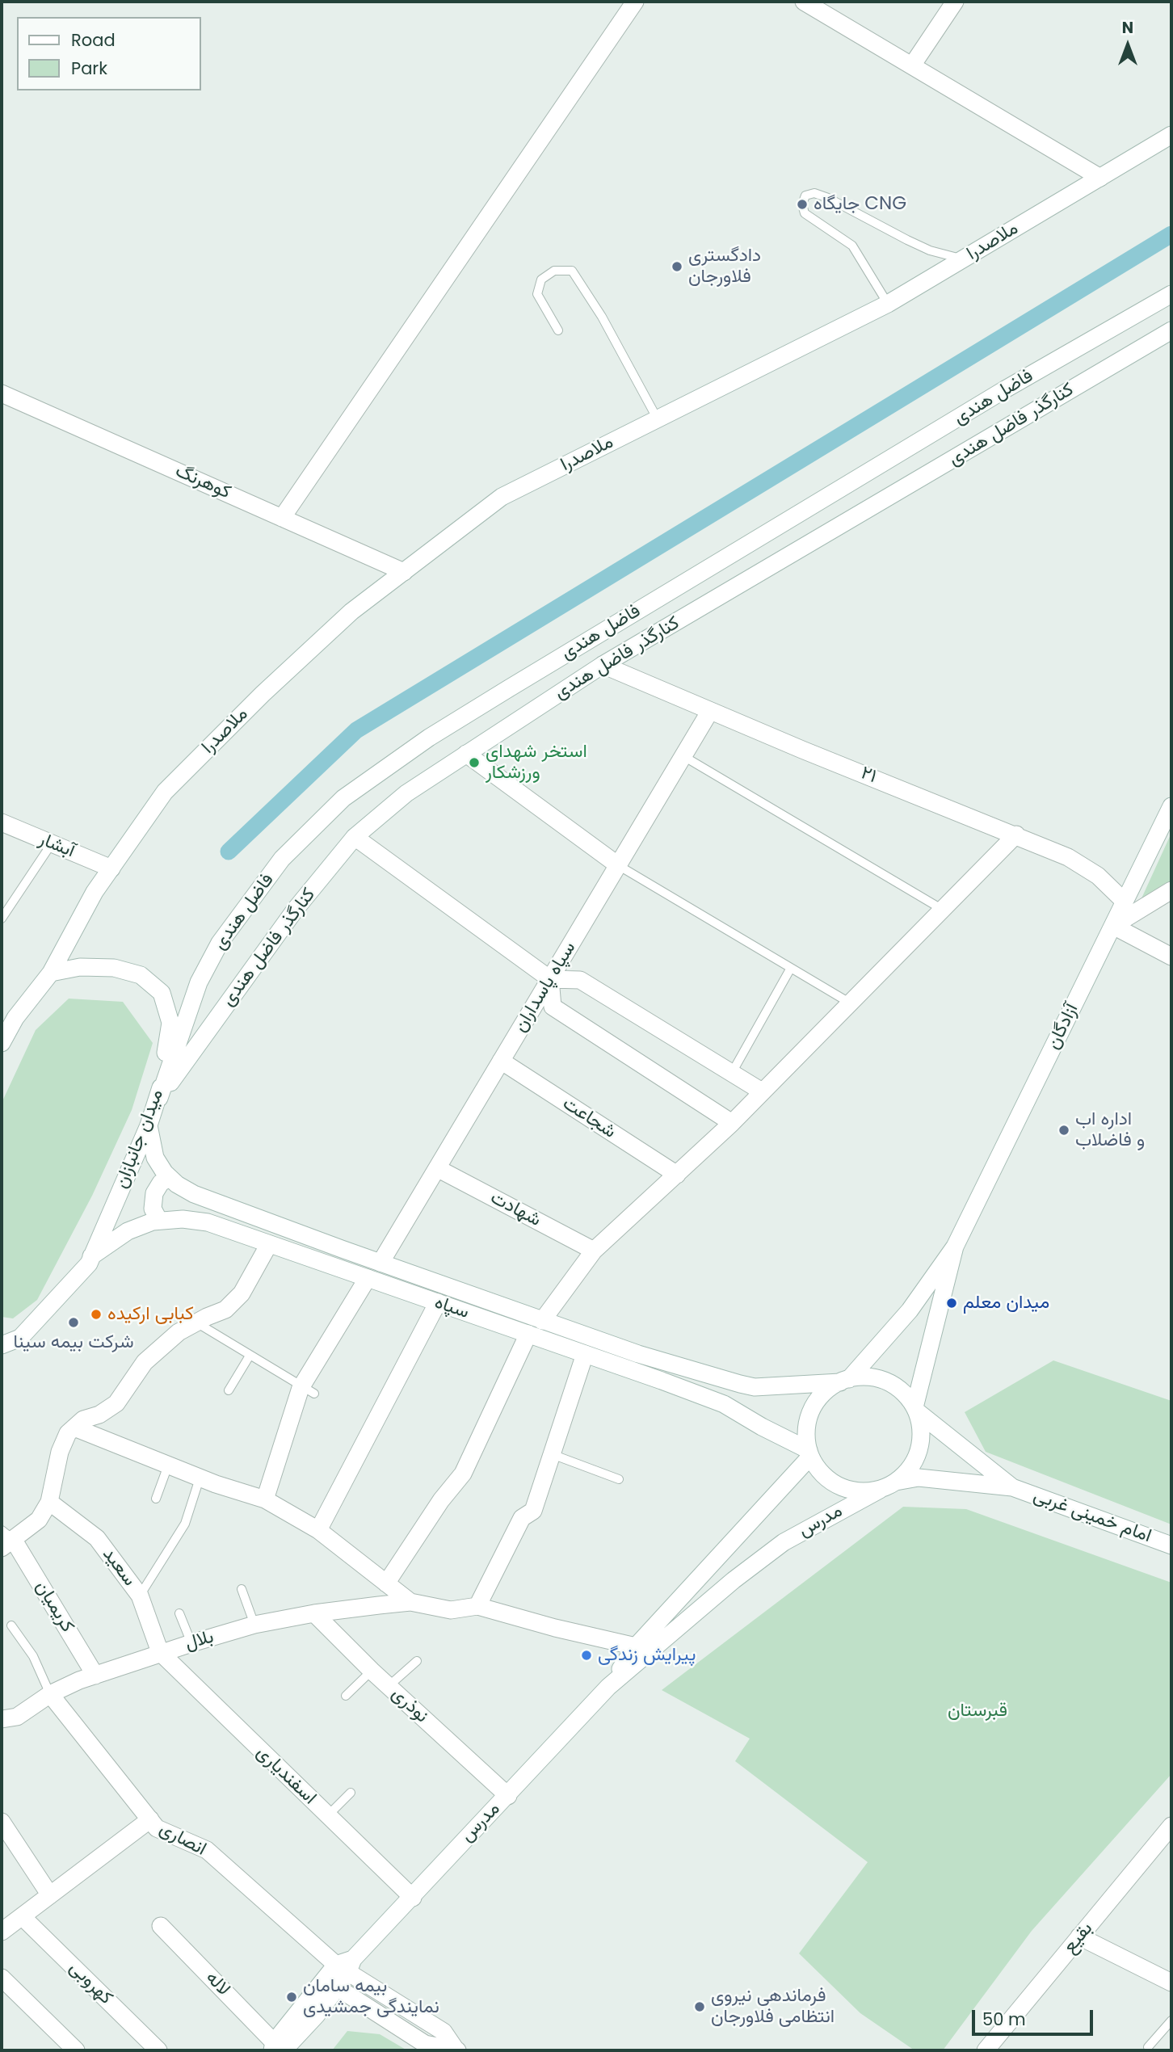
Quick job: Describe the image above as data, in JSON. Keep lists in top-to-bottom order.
{
  "streets": {
    "street": [
      "ملاصدرا",
      "فاضل هندی",
      "کنارگذر فاضل هندی",
      "کوهرنگ",
      "۲۱",
      "آبشار",
      "سپاه پاسداران",
      "آزادگان",
      "شجاعت",
      "میدان جانبازان",
      "شهادت",
      "سپاه",
      "امام خمینی غربی",
      "مدرس",
      "سعید",
      "کریمیان",
      "بلال",
      "نوذری",
      "اسفندیاری",
      "انصاری",
      "بقیع",
      "کهروبی",
      "لاله"
    ]
  },
  "crossings": [
    ["ملاصدرا", "کوهرنگ"],
    ["ملاصدرا", "آبشار"],
    ["ملاصدرا", "میدان جانبازان"],
    ["فاضل هندی", "کنارگذر فاضل هندی"],
    ["فاضل هندی", "میدان جانبازان"],
    ["کنارگذر فاضل هندی", "۲۱"],
    ["کنارگذر فاضل هندی", "میدان جانبازان"],
    ["۲۱", "سپاه پاسداران"],
    ["۲۱", "آزادگان"],
    ["سپاه پاسداران", "شجاعت"],
    ["سپاه پاسداران", "شهادت"],
    ["سپاه پاسداران", "سپاه"],
    ["میدان جانبازان", "سپاه"],
    ["سپاه", "امام خمینی غربی"],
    ["سپاه", "مدرس"],
    ["امام خمینی غربی", "مدرس"],
    ["مدرس", "بلال"],
    ["مدرس", "نوذری"],
    ["مدرس", "اسفندیاری"],
    ["مدرس", "انصاری"],
    ["مدرس", "لاله"],
    ["سعید", "بلال"],
    ["سعید", "اسفندیاری"],
    ["کریمیان", "بلال"],
    ["بلال", "نوذری"],
    ["بلال", "اسفندیاری"],
    ["بلال", "انصاری"]
  ],
  "parks": ["قبرستان"],
  "places": [
    "جایگاه CNG",
    "دادگستری فلاورجان",
    "استخر شهدای ورزشکار",
    "اداره اب و فاضلاب",
    "میدان معلم",
    "کبابی ارکیده",
    "شرکت بیمه سینا",
    "پیرایش زندگی",
    "بیمه سامان نمایندگی جمشیدی",
    "فرماندهی نیروی انتظامی فلاورجان"
  ],
  "legend": ["Road", "Park"],
  "scale_bar": "50 m",
  "north": "top"
}
